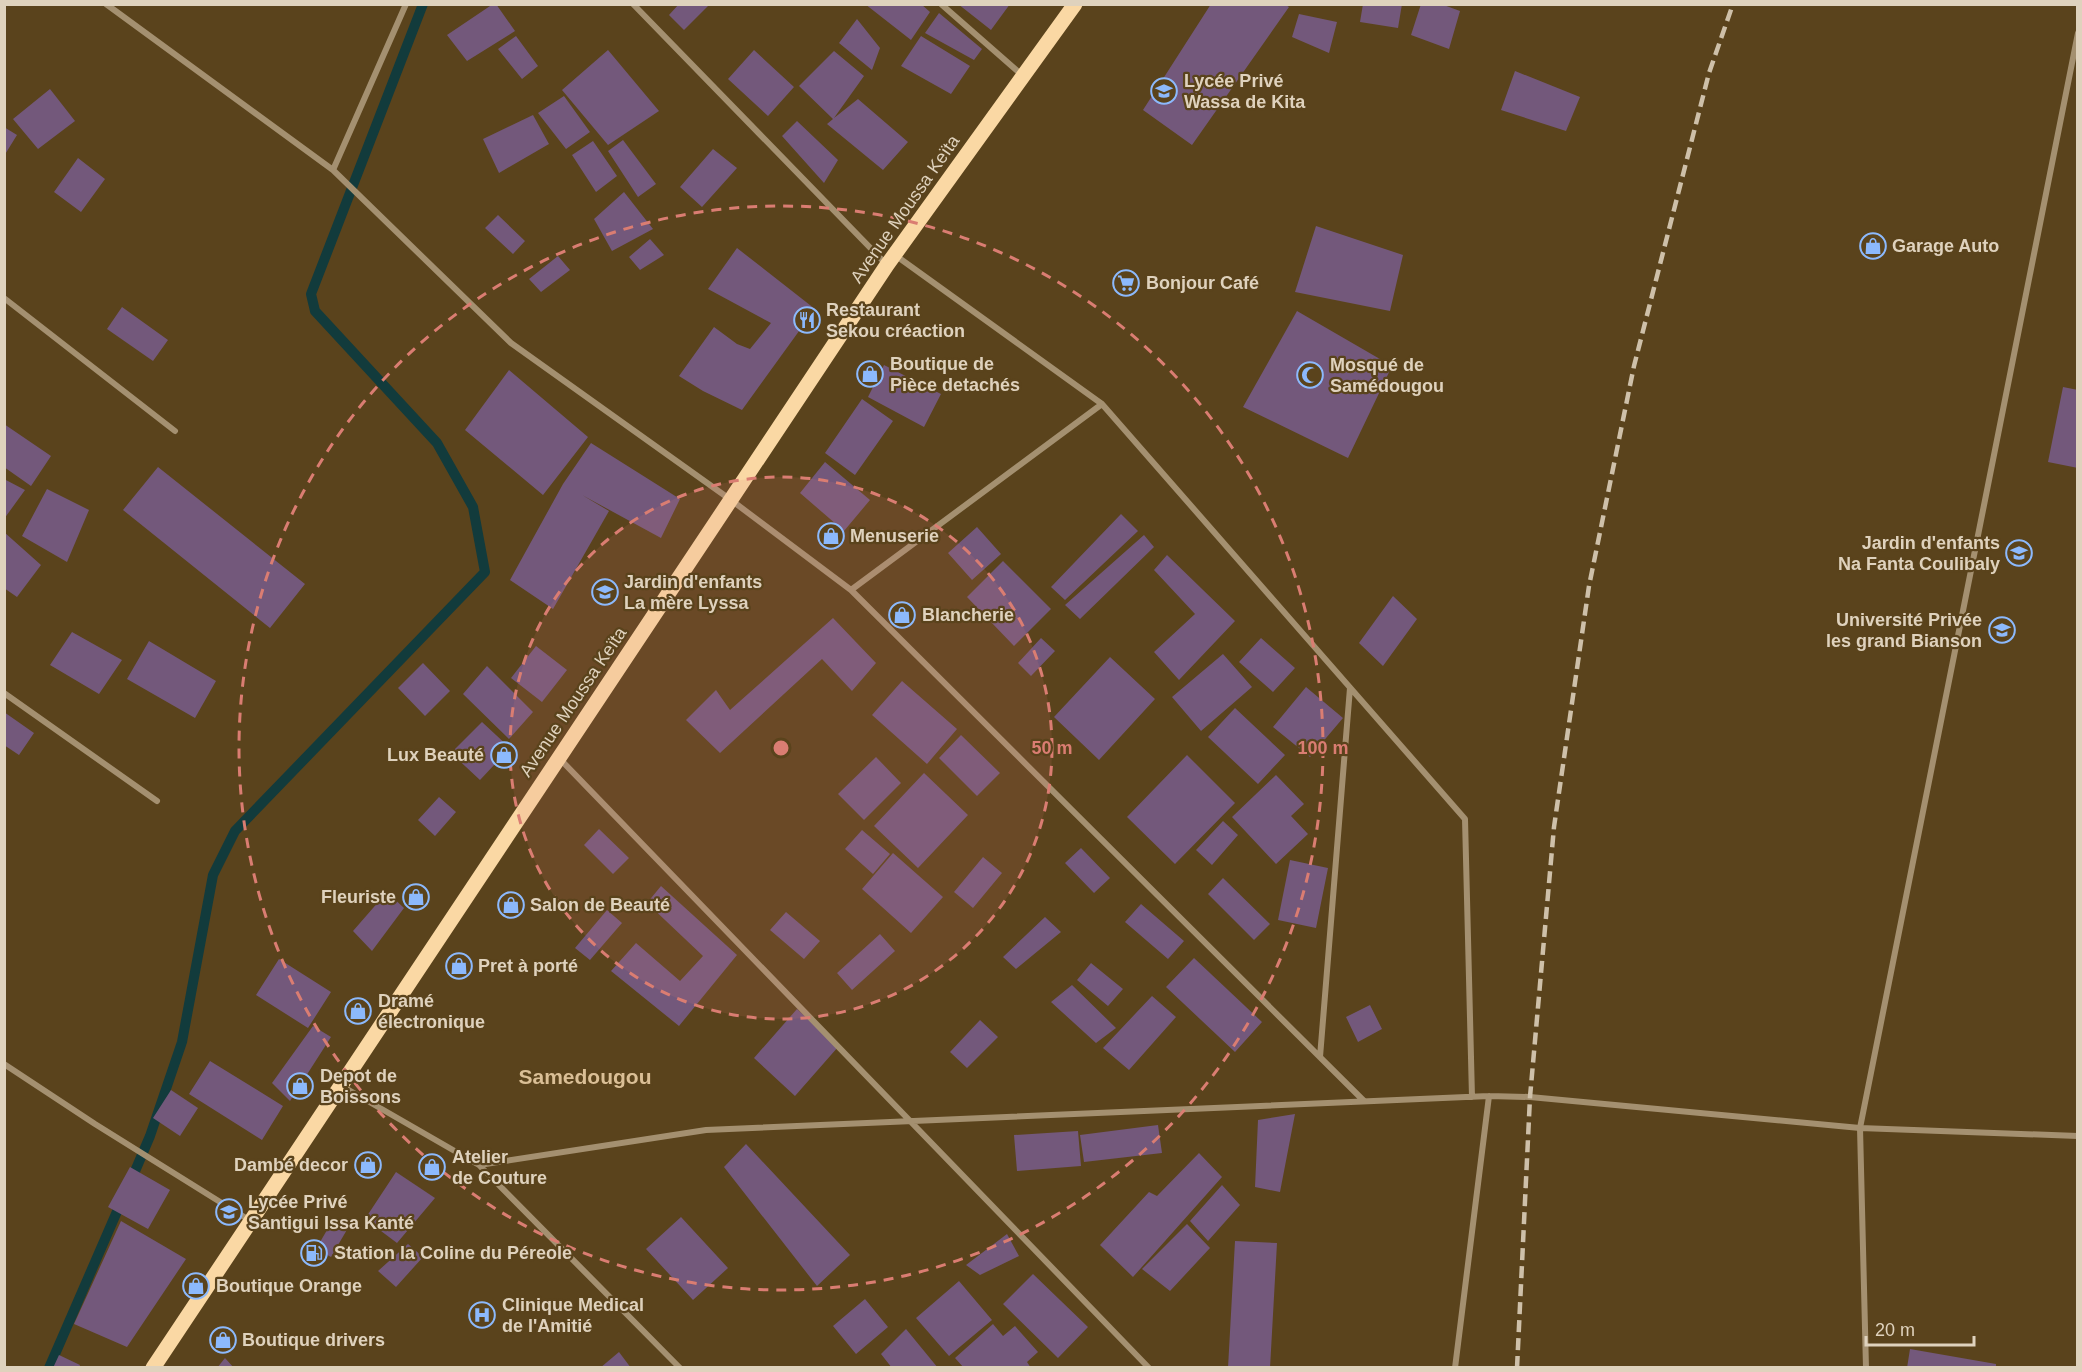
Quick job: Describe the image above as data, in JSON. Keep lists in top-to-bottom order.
{
  "streets": {
    "main road": ["Avenue Moussa Keïta"]
  },
  "districts": ["Samedougou"],
  "places": {
    "school or university": [
      "Lycée Privé Wassa de Kita",
      "Jardin d'enfants Na Fanta Coulibaly",
      "Jardin d'enfants La mère Lyssa",
      "Université Privée les grand Bianson",
      "Lycée Privé Santigui Issa Kanté"
    ],
    "shop": [
      "Garage Auto",
      "Boutique de Pièce detachés",
      "Menuserie",
      "Blancherie",
      "Lux Beauté",
      "Fleuriste",
      "Salon de Beauté",
      "Pret à porté",
      "Dramé électronique",
      "Depot de Boissons",
      "Dambé decor",
      "Atelier de Couture",
      "Boutique Orange",
      "Boutique drivers"
    ],
    "supermarket": ["Bonjour Café"],
    "restaurant": ["Restaurant Sekou créaction"],
    "mosque": ["Mosqué de Samédougou"],
    "fuel station": ["Station la Coline du Péreole"],
    "hospital": ["Clinique Medical de l'Amitié"]
  },
  "scale_bar": "20 m",
  "rings": ["50 m", "100 m"]
}
